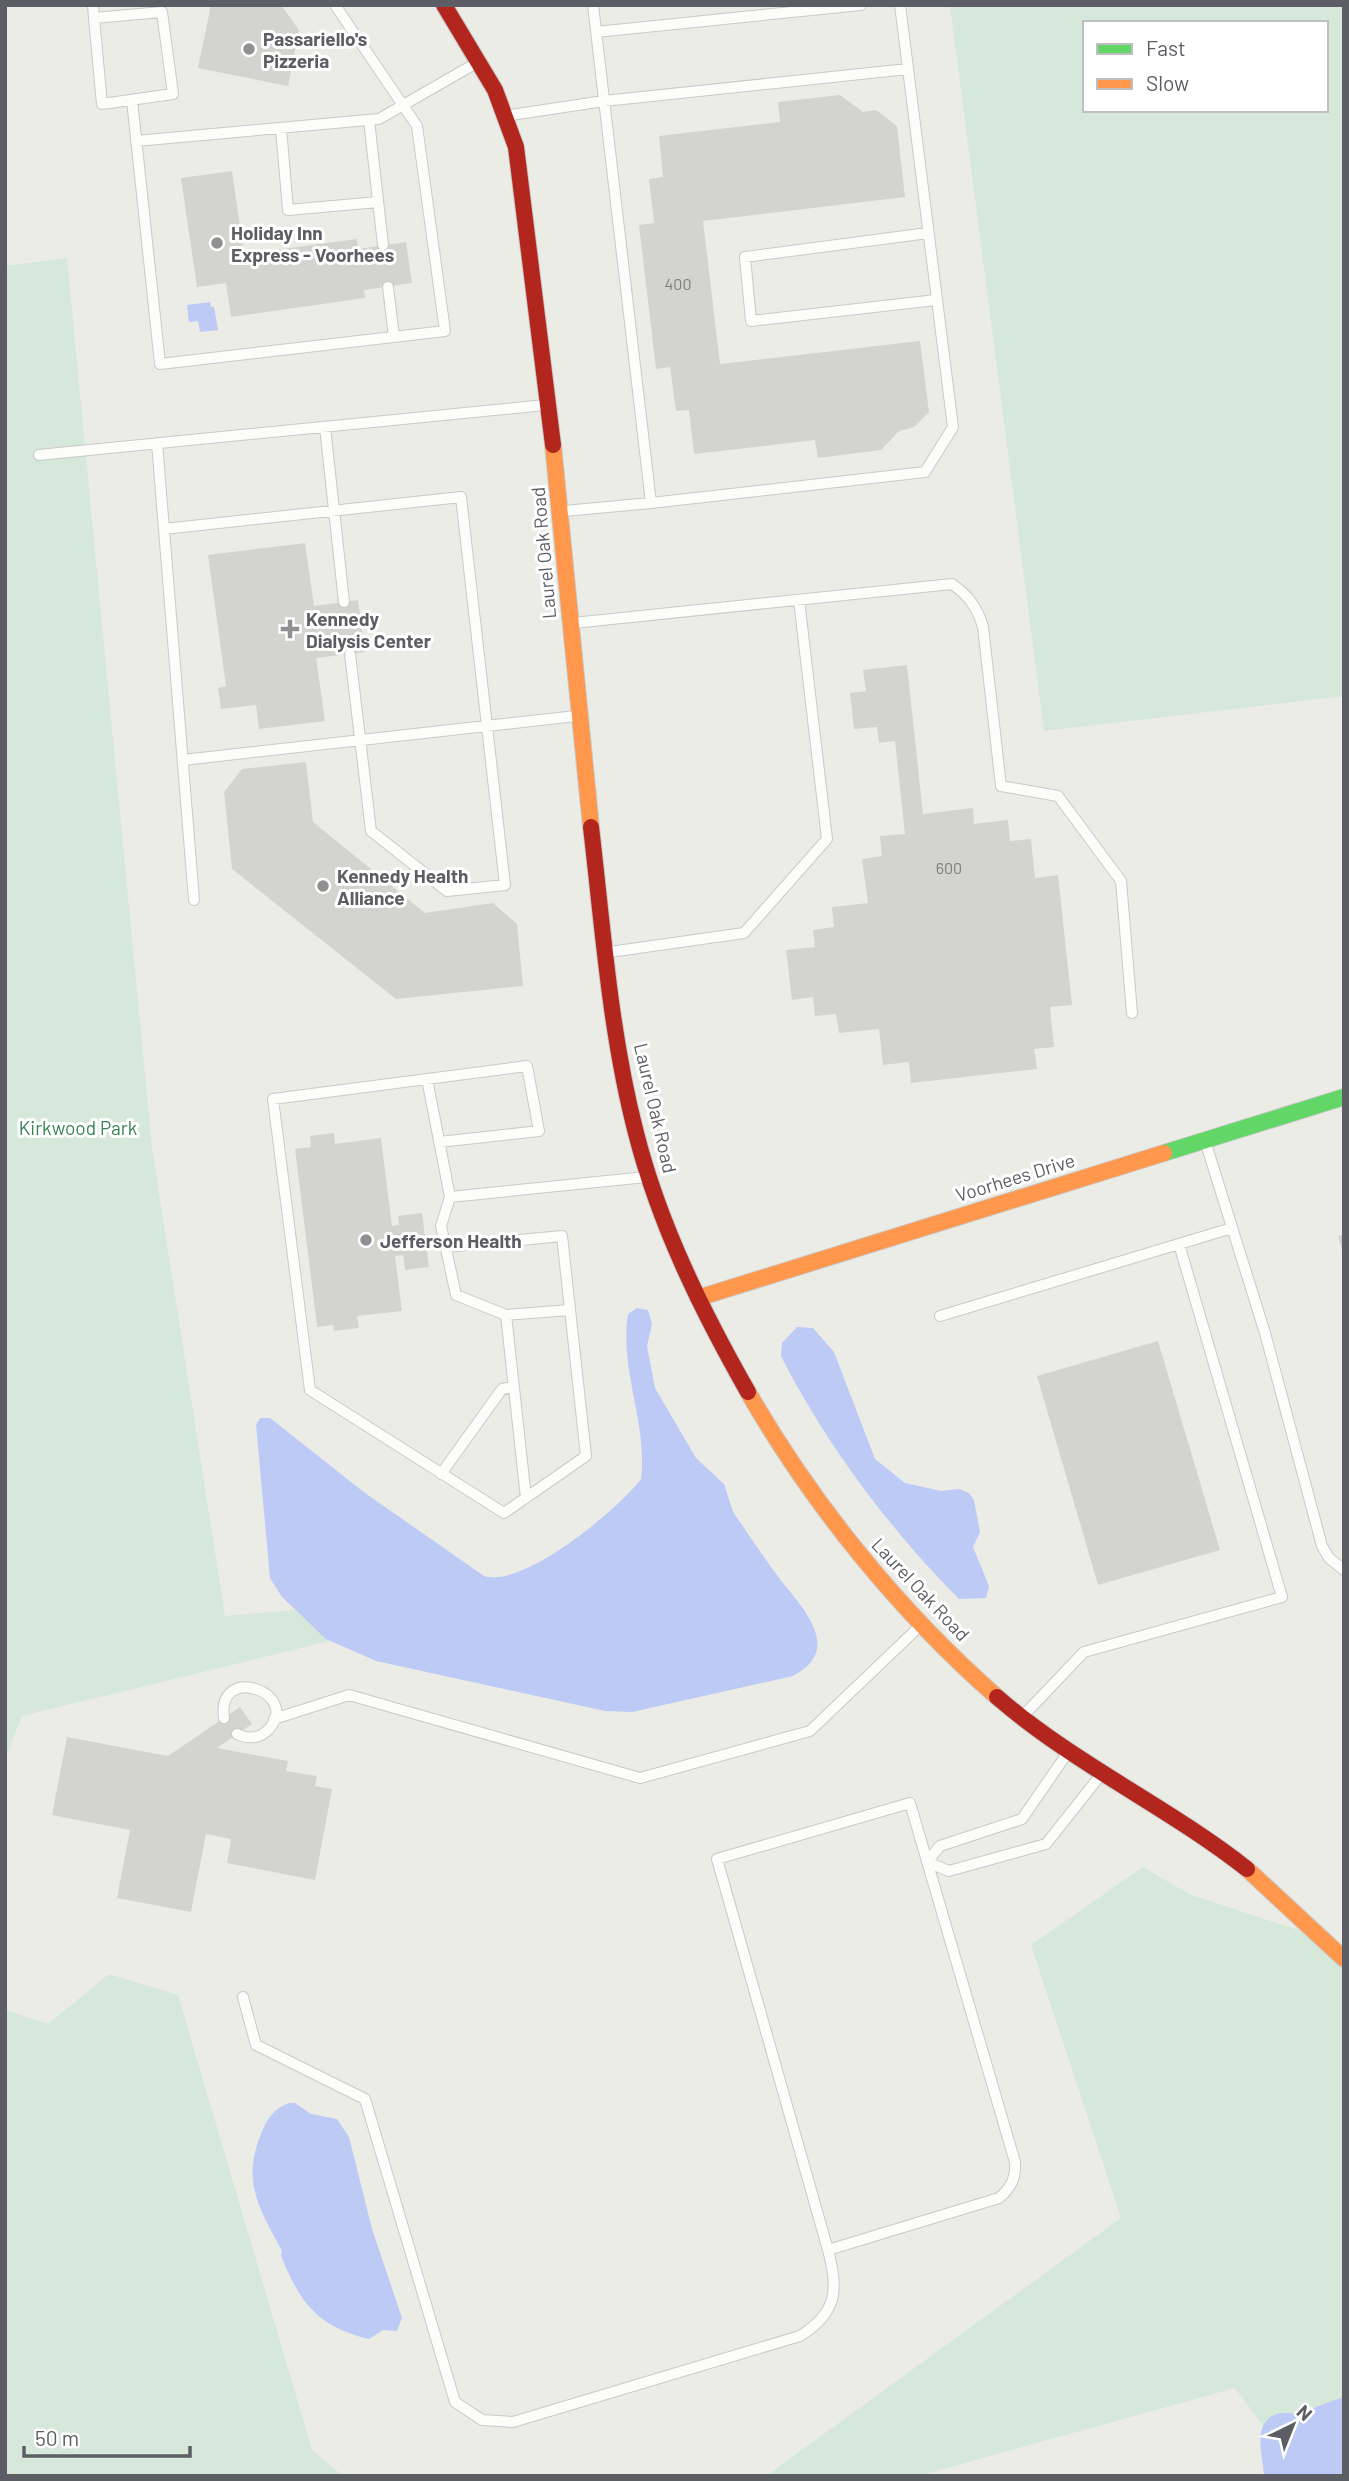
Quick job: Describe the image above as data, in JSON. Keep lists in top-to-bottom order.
{
  "streets": {
    "street": ["Laurel Oak Road", "Voorhees Drive"]
  },
  "crossings": [
    ["Laurel Oak Road", "Voorhees Drive"]
  ],
  "parks": ["Kirkwood Park"],
  "places": {
    "other": [
      "Passariello's Pizzeria",
      "Holiday Inn Express - Voorhees",
      "Kennedy Health Alliance",
      "Jefferson Health"
    ],
    "health": ["Kennedy Dialysis Center"]
  },
  "house_numbers": ["400", "600"],
  "legend": ["Fast", "Slow"],
  "scale_bar": "50 m",
  "north": "top right"
}
